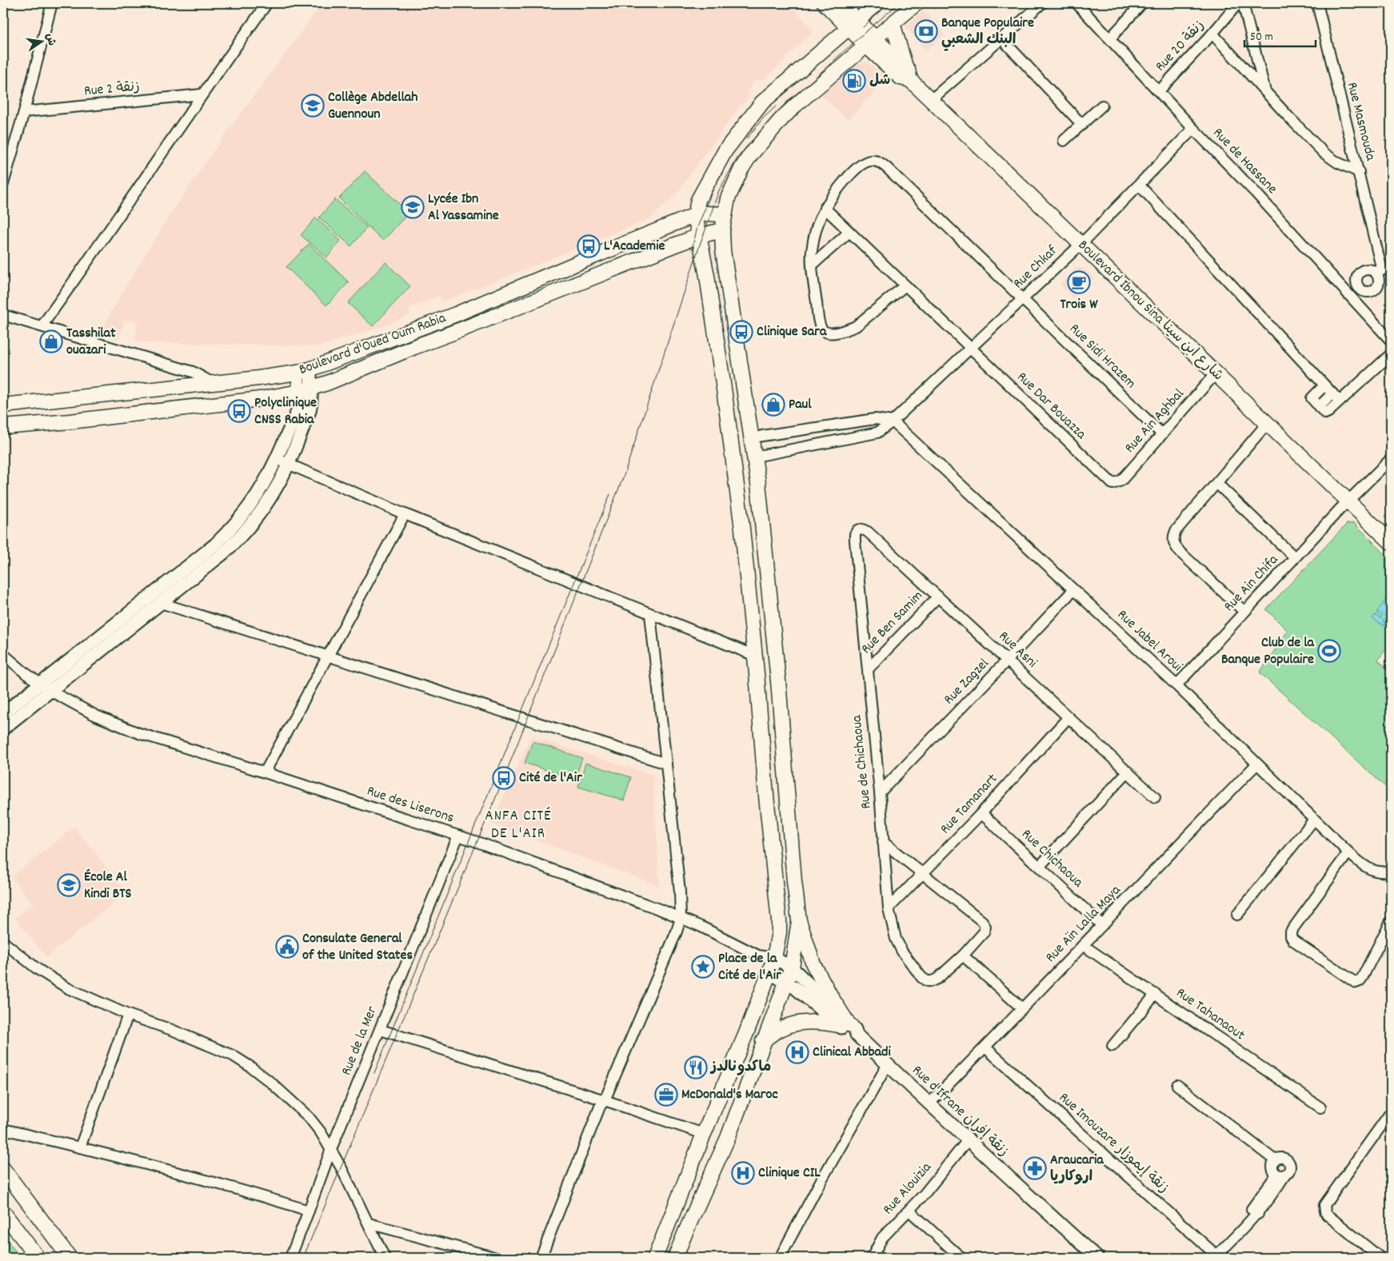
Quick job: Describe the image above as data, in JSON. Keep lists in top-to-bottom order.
{
  "streets": {
    "main road": ["Boulevard Ibnou Sina شارع ابن سينا", "Boulevard d'Oued Oum Rabia"],
    "street": [
      "Rue 20 زنقة",
      "Rue 2 زنقة",
      "Rue Masmouda",
      "Rue de Hassane",
      "Rue Chkaf",
      "Rue Sidi Hrazem",
      "Rue Dar Bouazza",
      "Rue Ain Aghbal",
      "Rue Ain Chifa",
      "Rue Ben Samim",
      "Rue Jabel Aroui",
      "Rue Asni",
      "Rue Zagzel",
      "Rue de Chichaoua",
      "Rue Tamanart",
      "Rue des Liserons",
      "Rue Chichaoua",
      "Rue Aïn Lalla Maya",
      "Rue Tahanaout",
      "Rue de la Mer",
      "Rue d'Ifrane زنقة إفران",
      "Rue Imouzare زنقة إيموزار",
      "Rue Alouizia"
    ]
  },
  "crossings": [
    ["Rue 20 زنقة", "Rue de Hassane"],
    ["Rue de Hassane", "Rue Chkaf"],
    ["Rue Chkaf", "Boulevard Ibnou Sina شارع ابن سينا"],
    ["Rue Chkaf", "Rue Sidi Hrazem"],
    ["Rue Chkaf", "Rue Dar Bouazza"],
    ["Rue Chkaf", "Rue Jabel Aroui"],
    ["Boulevard Ibnou Sina شارع ابن سينا", "Rue Ain Aghbal"],
    ["Boulevard Ibnou Sina شارع ابن سينا", "Rue Ain Chifa"],
    ["Rue Sidi Hrazem", "Rue Dar Bouazza"],
    ["Rue Sidi Hrazem", "Rue Ain Aghbal"],
    ["Rue Dar Bouazza", "Rue Ain Aghbal"],
    ["Rue Ain Chifa", "Rue Jabel Aroui"],
    ["Rue Ben Samim", "Rue Asni"],
    ["Rue Ben Samim", "Rue de Chichaoua"],
    ["Rue Jabel Aroui", "Rue Zagzel"],
    ["Rue Jabel Aroui", "Rue Aïn Lalla Maya"],
    ["Rue Asni", "Rue Zagzel"],
    ["Rue Asni", "Rue de Chichaoua"],
    ["Rue Asni", "Rue Tamanart"],
    ["Rue Zagzel", "Rue de Chichaoua"],
    ["Rue de Chichaoua", "Rue Tamanart"],
    ["Rue Tamanart", "Rue Chichaoua"],
    ["Rue des Liserons", "Rue de la Mer"],
    ["Rue des Liserons", "Rue d'Ifrane زنقة إفران"],
    ["Rue Chichaoua", "Rue Aïn Lalla Maya"],
    ["Rue Aïn Lalla Maya", "Rue Tahanaout"],
    ["Rue Aïn Lalla Maya", "Rue d'Ifrane زنقة إفران"],
    ["Rue Aïn Lalla Maya", "Rue Imouzare زنقة إيموزار"],
    ["Rue d'Ifrane زنقة إفران", "Rue Alouizia"]
  ],
  "districts": ["ANFA CITÉ DE L'AIR"],
  "places": {
    "bank": ["Banque Populaire البنك الشعبي"],
    "fuel station": ["شل"],
    "school or university": ["Collège Abdellah Guennoun", "Lycée Ibn Al Yassamine", "École Al Kindi BTS"],
    "bus stop": [
      "L'Academie",
      "Clinique Sara",
      "Polyclinique CNSS Rabia",
      "Cité de l'Air"
    ],
    "cafe": ["Trois W"],
    "shop": ["Tasshilat ouazari", "Paul"],
    "sports": ["Club de la Banque Populaire"],
    "public building": ["Consulate General of the United States"],
    "place": ["Place de la Cité de l'Air"],
    "hospital": ["Clinical Abbadi", "Clinique CIL"],
    "restaurant": ["ماكدونالدز"],
    "office": ["McDonald's Maroc"],
    "pharmacy": ["Araucaria اروكاريا"]
  },
  "scale_bar": "50 m",
  "north": "right"
}
